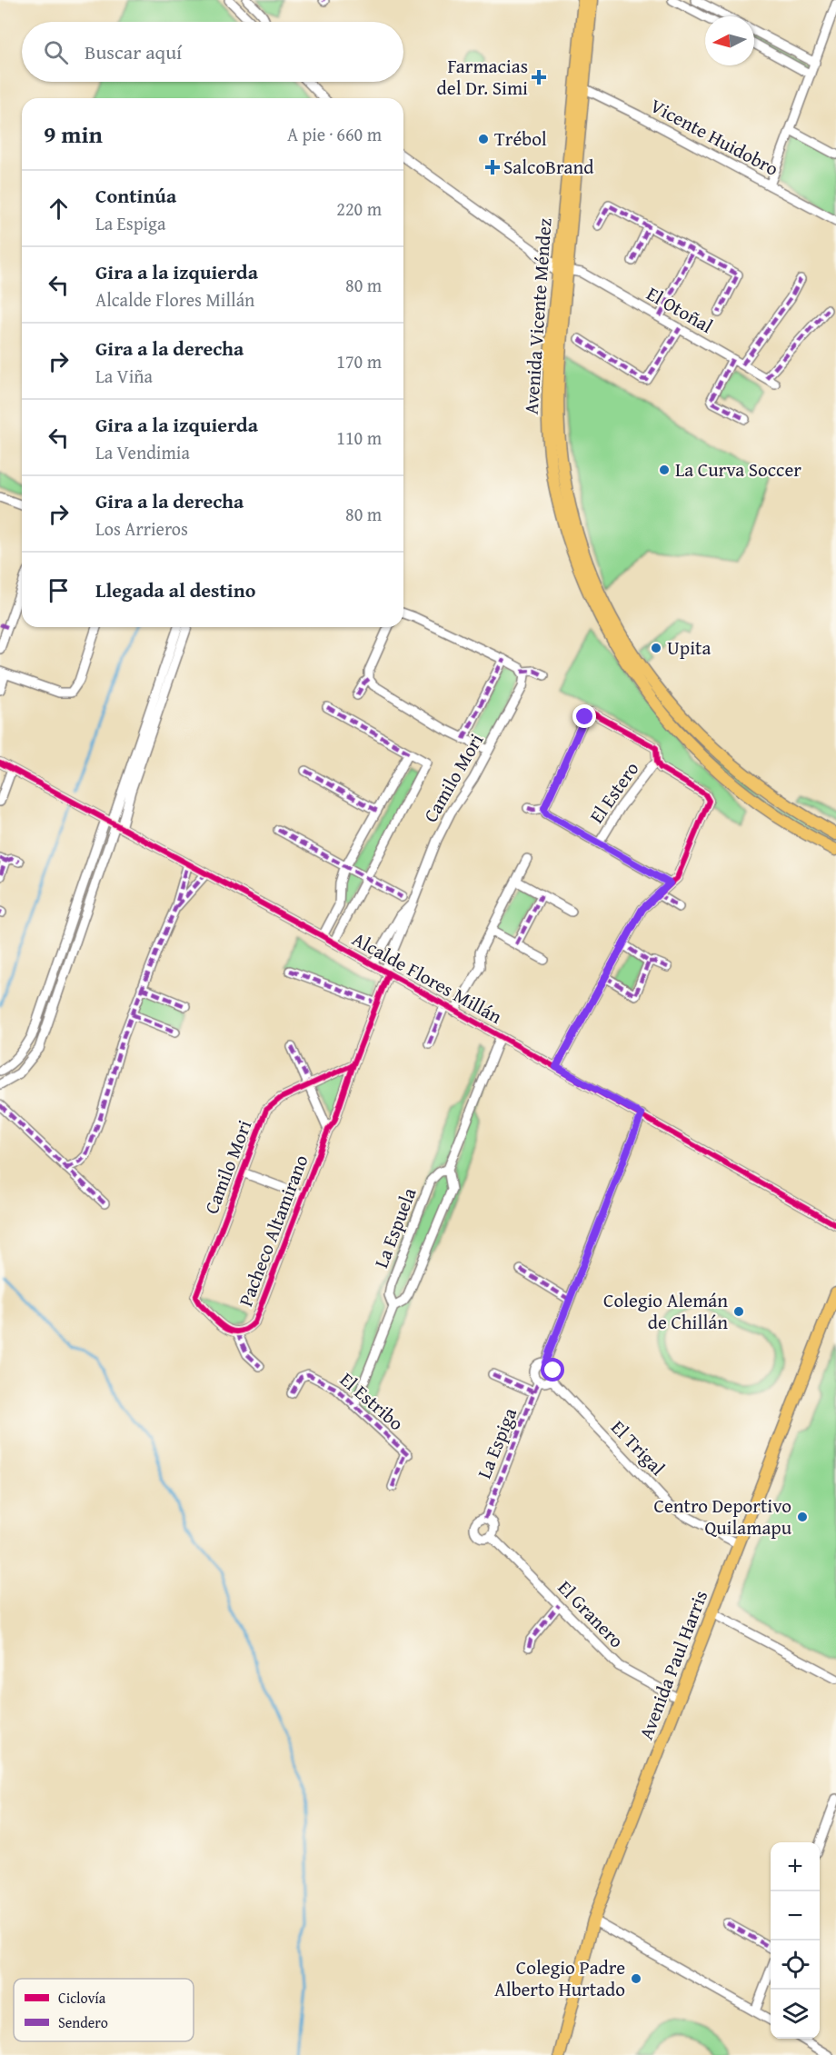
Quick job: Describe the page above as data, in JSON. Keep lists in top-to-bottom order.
{
  "streets": {
    "main road": ["Avenida Vicente Méndez", "Avenida Paul Harris"],
    "street": [
      "Vicente Huidobro",
      "El Otoñal",
      "Camilo Mori",
      "El Estero",
      "Alcalde Flores Millán",
      "La Espuela",
      "Pacheco Altamirano",
      "El Estribo",
      "La Espiga",
      "El Trigal",
      "El Granero"
    ]
  },
  "crossings": [
    ["Vicente Huidobro", "Avenida Vicente Méndez"],
    ["El Otoñal", "Avenida Vicente Méndez"],
    ["Camilo Mori", "Alcalde Flores Millán"],
    ["Camilo Mori", "Pacheco Altamirano"],
    ["Alcalde Flores Millán", "La Espuela"],
    ["Alcalde Flores Millán", "La Espiga"],
    ["La Espuela", "El Estribo"],
    ["La Espiga", "El Trigal"],
    ["La Espiga", "El Granero"],
    ["El Trigal", "Avenida Paul Harris"],
    ["El Granero", "Avenida Paul Harris"]
  ],
  "places": {
    "health": ["Farmacias del Dr. Simi", "SalcoBrand"],
    "other": [
      "Trébol",
      "La Curva Soccer",
      "Upita",
      "Colegio Alemán de Chillán",
      "Centro Deportivo Quilamapu",
      "Colegio Padre Alberto Hurtado"
    ]
  },
  "legend": ["Ciclovía", "Sendero"],
  "north": "left",
  "page": {
    "search": "Buscar aquí",
    "heading": ["9 min", "A pie · 660 m"],
    "list": [
      ["Continúa", "La Espiga", "220 m"],
      ["Gira a la izquierda", "Alcalde Flores Millán", "80 m"],
      ["Gira a la derecha", "La Viña", "170 m"],
      ["Gira a la izquierda", "La Vendimia", "110 m"],
      ["Gira a la derecha", "Los Arrieros", "80 m"],
      "Llegada al destino"
    ],
    "map_buttons": ["+", "−"]
  }
}
